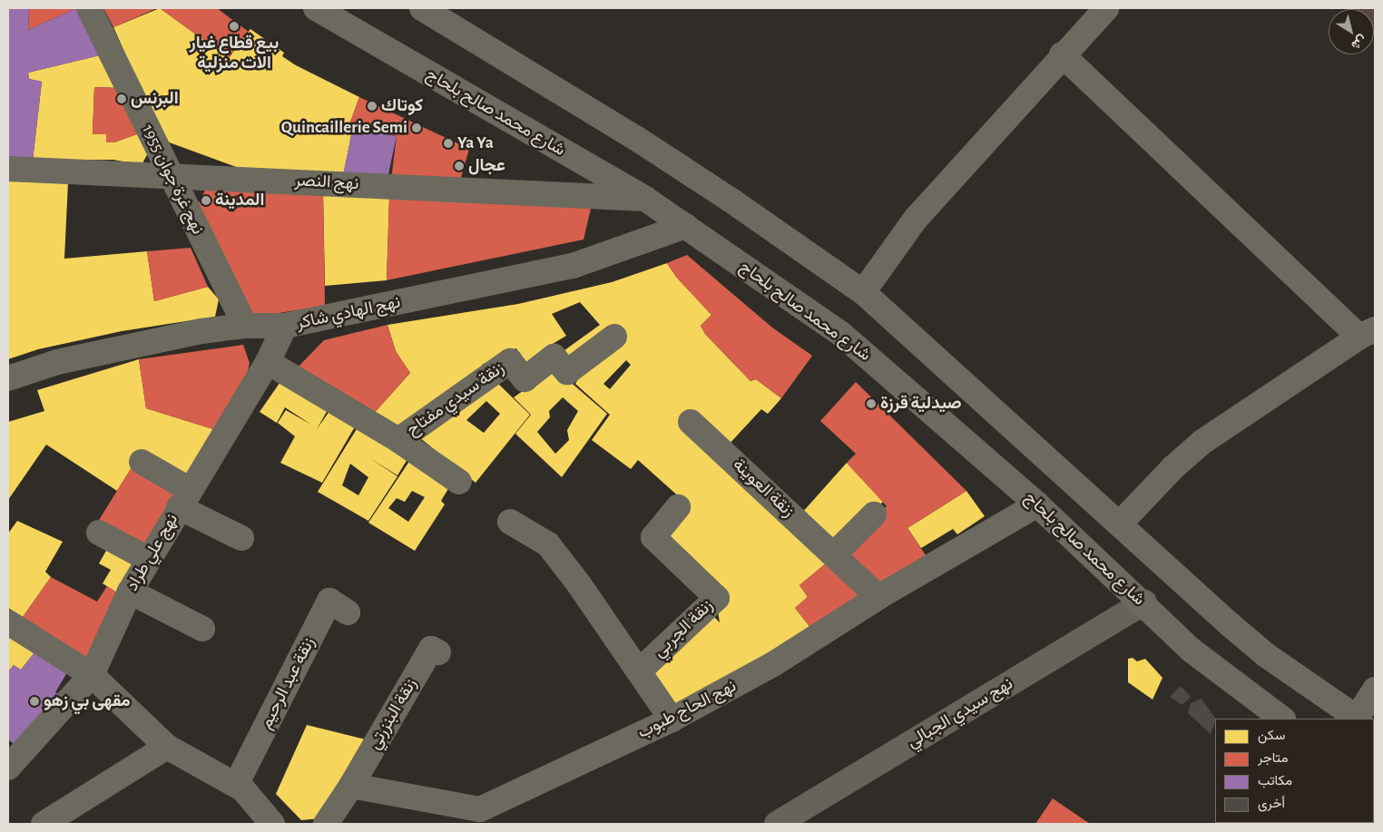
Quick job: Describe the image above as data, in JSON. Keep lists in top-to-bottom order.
{
  "streets": {
    "main road": ["شارع محمد صالح بلحاج"],
    "street": [
      "1955 نهج غرة جوان",
      "نهج النصر",
      "نهج الهادي شاكر",
      "زنقة سيدي مفتاح",
      "زنقة العوينة",
      "نهج علي طراد",
      "زنقة الجربي",
      "زنقة عبد الرحيم",
      "نهج الحاج طبوب",
      "نهج سيدي الجبالي",
      "زنقة البنزرتي"
    ]
  },
  "crossings": [
    ["شارع محمد صالح بلحاج", "نهج النصر"],
    ["شارع محمد صالح بلحاج", "نهج الهادي شاكر"],
    ["شارع محمد صالح بلحاج", "نهج الحاج طبوب"],
    ["شارع محمد صالح بلحاج", "نهج سيدي الجبالي"],
    ["1955 نهج غرة جوان", "نهج النصر"],
    ["1955 نهج غرة جوان", "نهج الهادي شاكر"],
    ["نهج الهادي شاكر", "نهج علي طراد"],
    ["زنقة سيدي مفتاح", "نهج علي طراد"],
    ["زنقة العوينة", "نهج الحاج طبوب"],
    ["زنقة الجربي", "نهج الحاج طبوب"],
    ["نهج الحاج طبوب", "زنقة البنزرتي"]
  ],
  "places": [
    "بيع قطاع غيار الات منزلية",
    "البرنس",
    "كوتاك",
    "Quincaillerie Semi",
    "Ya Ya",
    "عجال",
    "المدينة",
    "صيدلية قرزة",
    "مقهى بي زهو"
  ],
  "legend": [
    "سكن",
    "متاجر",
    "مكاتب",
    "أخرى"
  ],
  "north": "bottom right"
}
